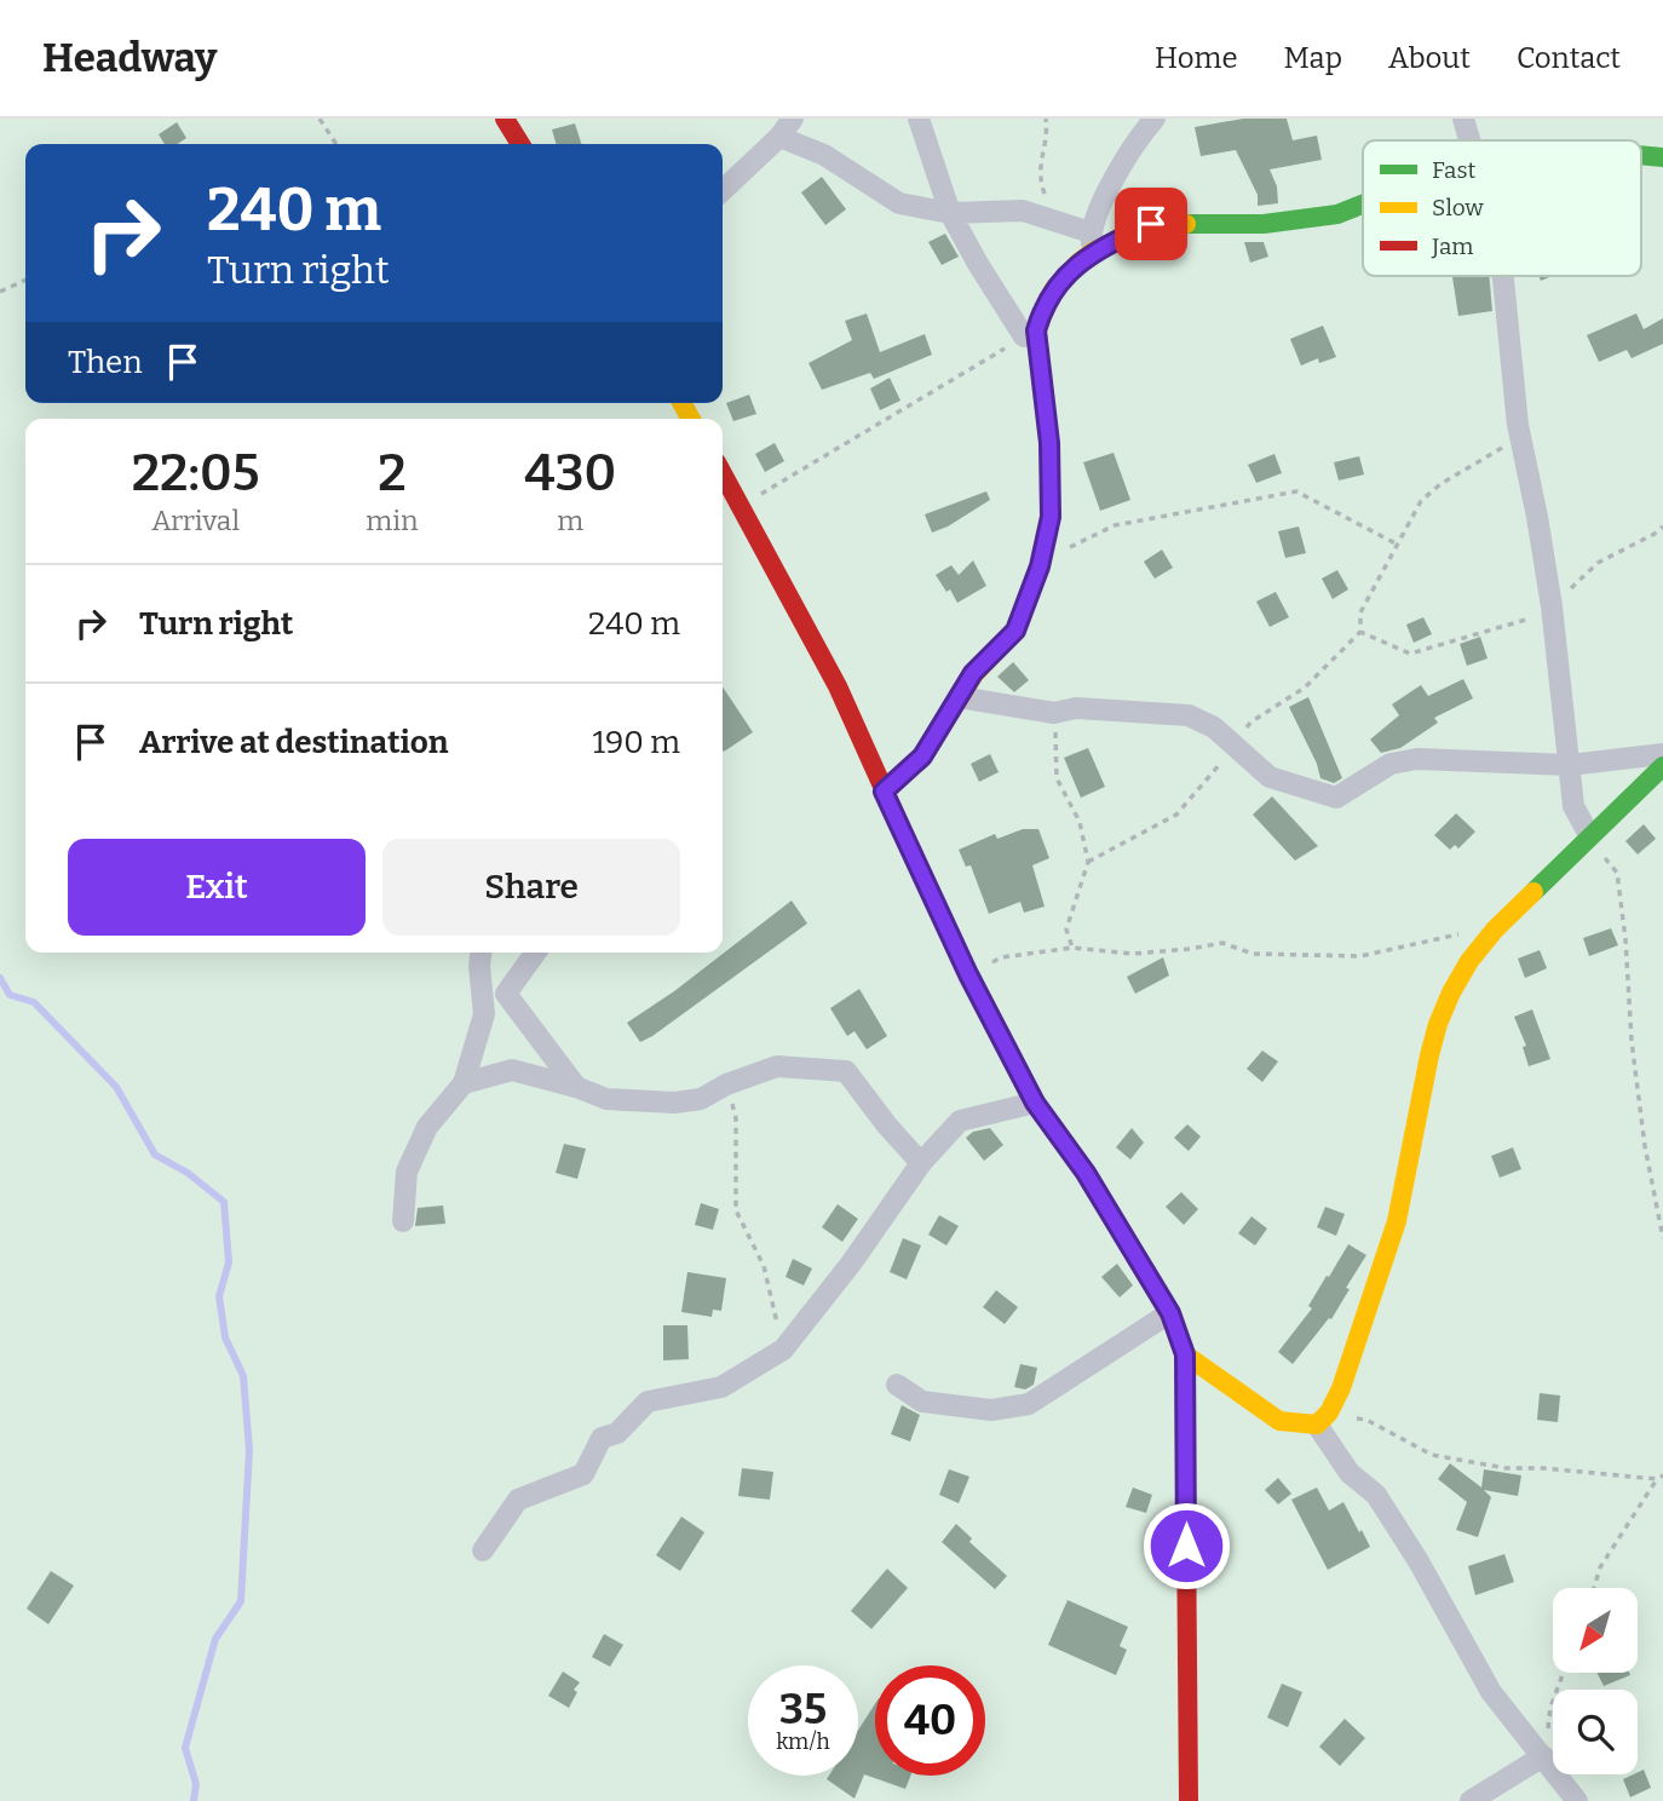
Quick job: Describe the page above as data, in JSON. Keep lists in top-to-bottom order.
{
  "legend": ["Fast", "Slow", "Jam"],
  "north": "bottom left",
  "page": {
    "header": "Headway",
    "nav": [
      "Home",
      "Map",
      "About",
      "Contact"
    ],
    "turn": ["240 m", "Turn right"],
    "then": "Then",
    "eta": [
      "22:05",
      "Arrival",
      "2",
      "min",
      "430",
      "m"
    ],
    "list": [
      {
        "name": "Turn right",
        "value": "240 m"
      },
      {
        "name": "Arrive at destination",
        "value": "190 m"
      }
    ],
    "buttons": ["Exit", "Share"],
    "speed": "35 km/h",
    "limit": "40"
  }
}
